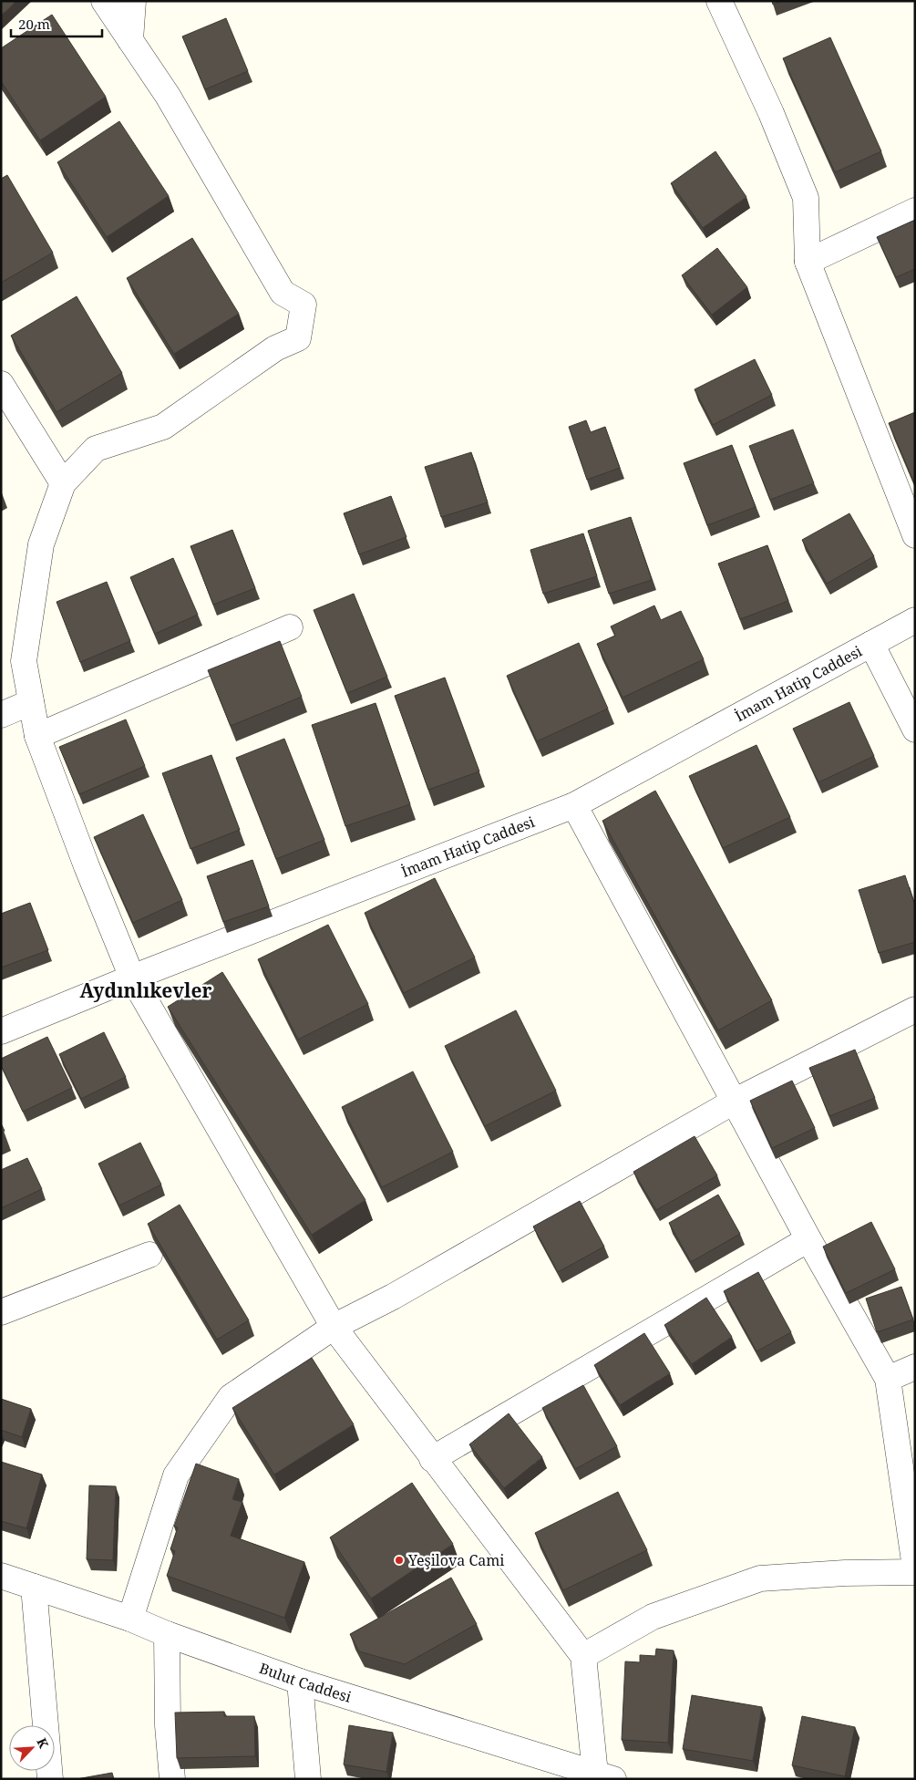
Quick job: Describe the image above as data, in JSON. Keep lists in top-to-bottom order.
{
  "streets": {
    "street": ["İmam Hatip Caddesi", "Bulut Caddesi"]
  },
  "districts": ["Aydınlıkevler"],
  "places": ["Yeşilova Cami"],
  "scale_bar": "20 m",
  "north": "top right"
}
